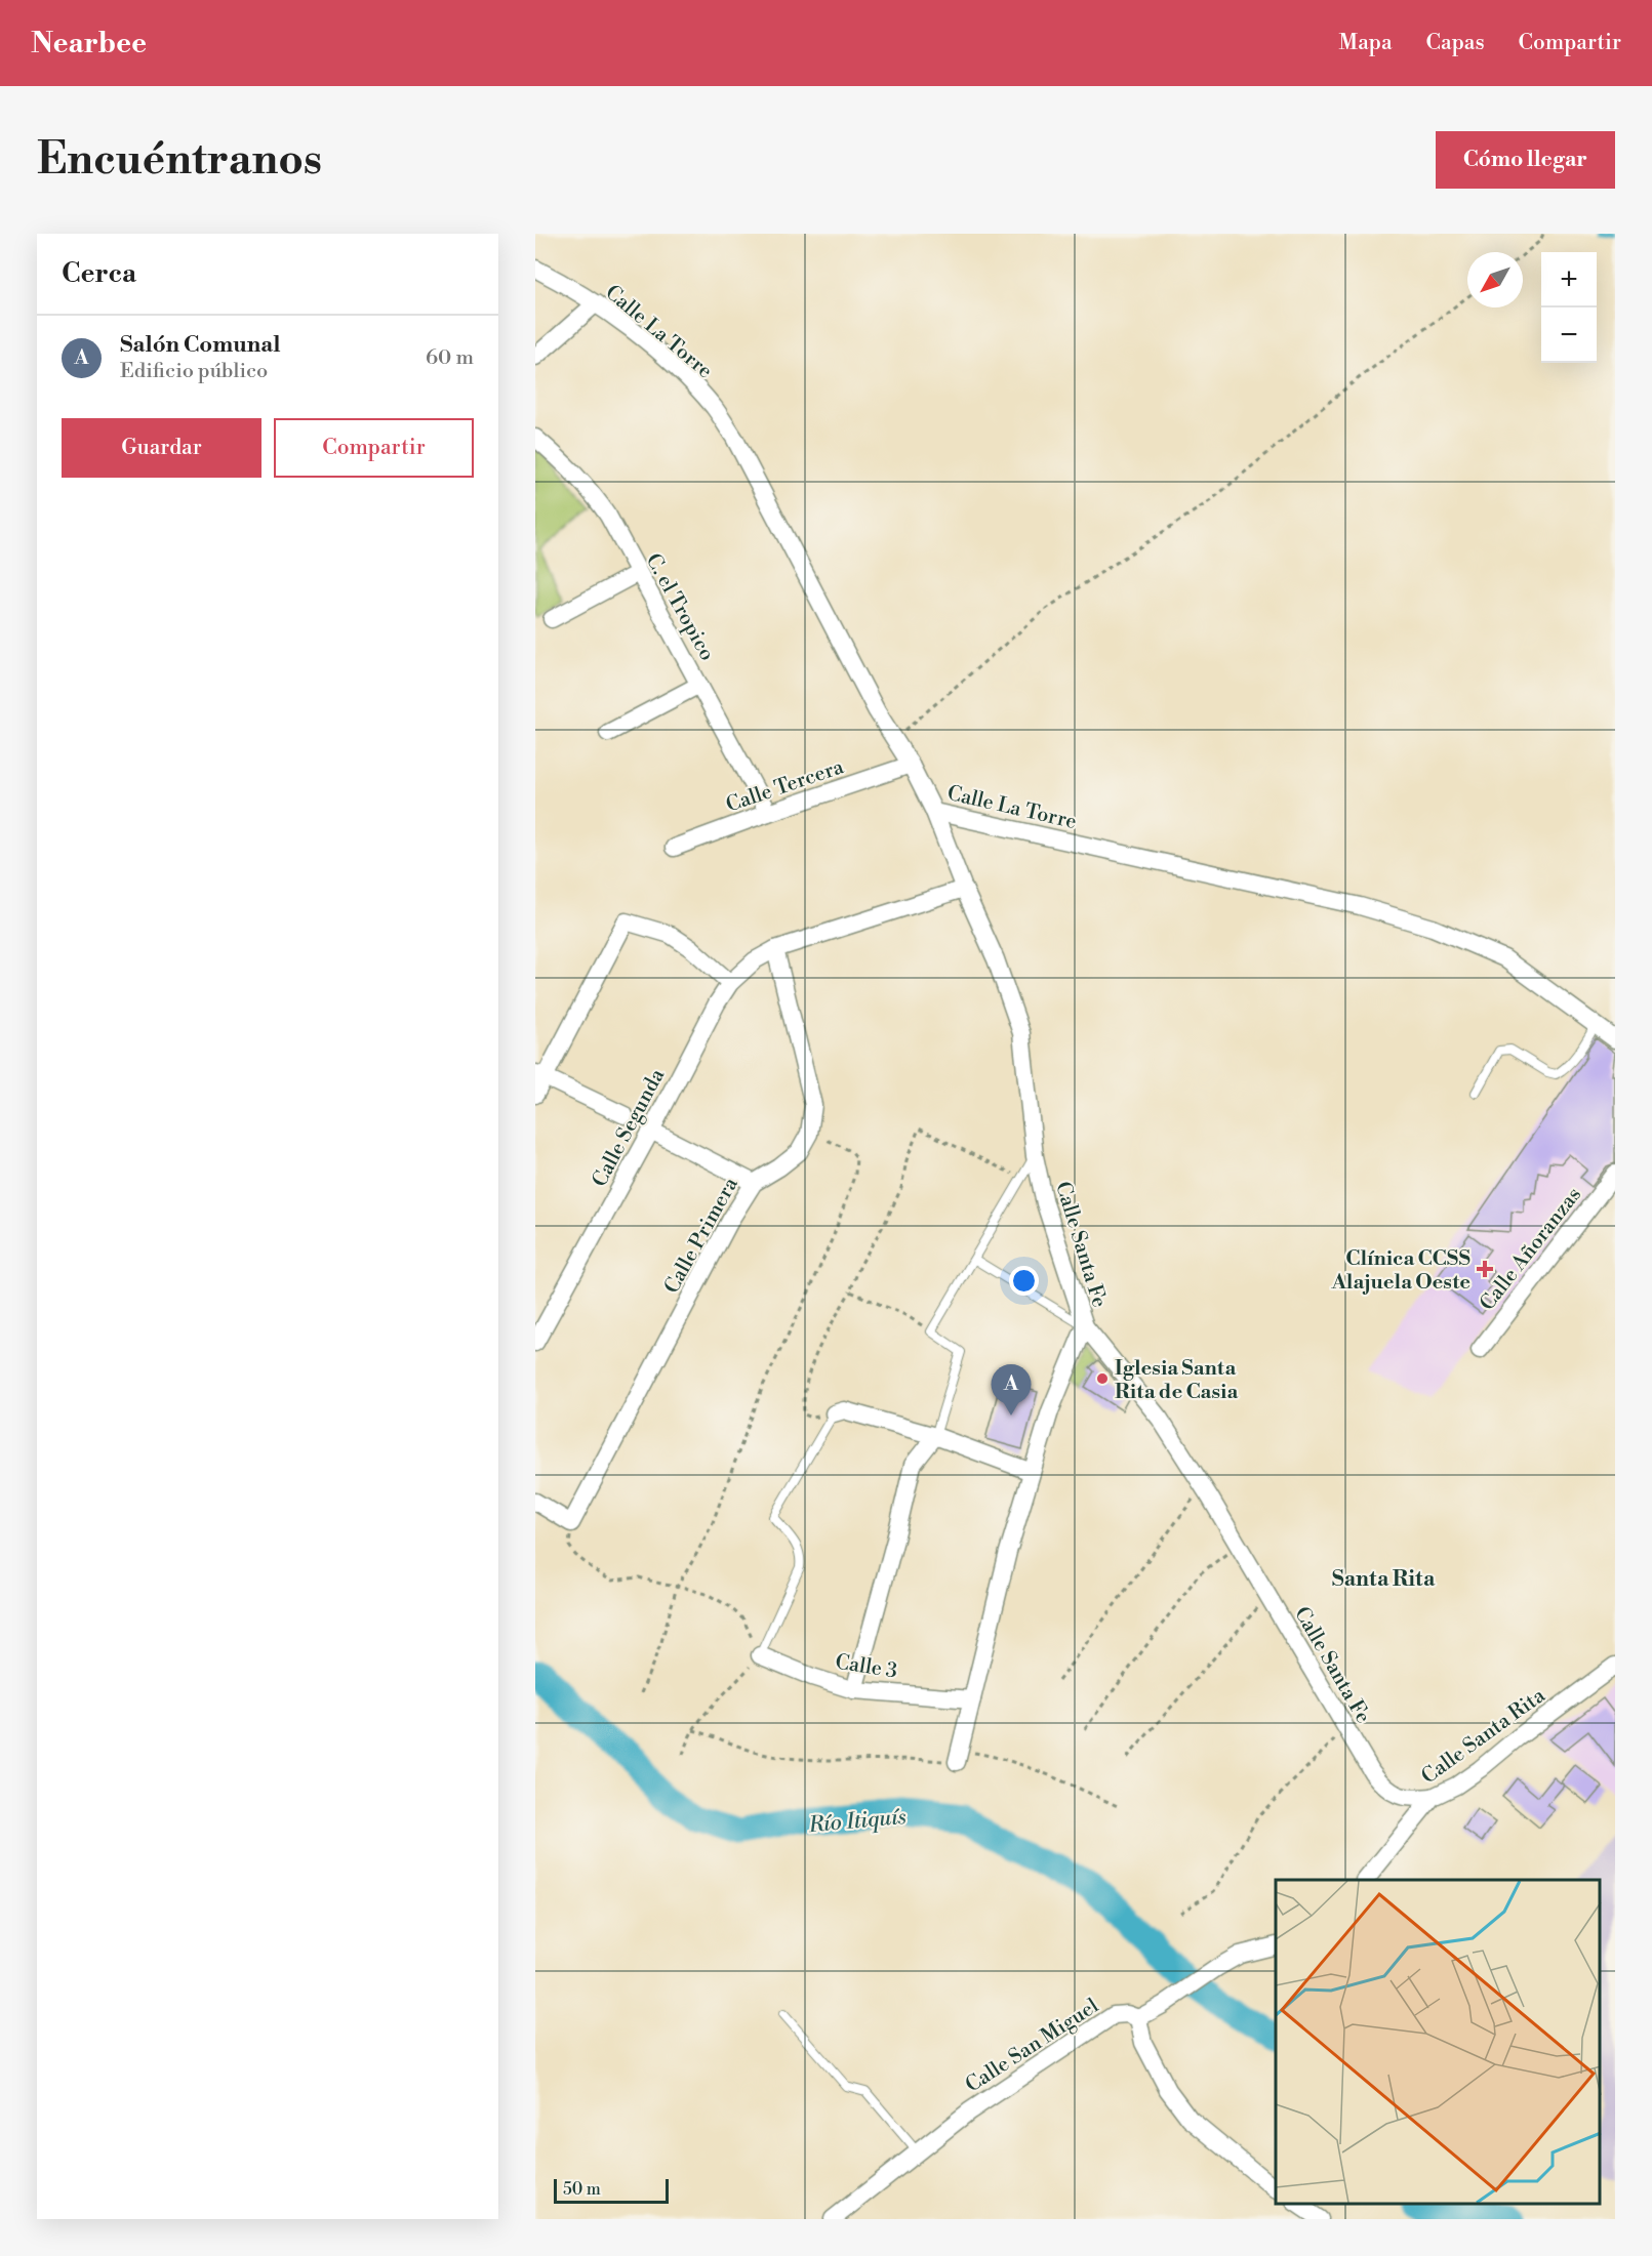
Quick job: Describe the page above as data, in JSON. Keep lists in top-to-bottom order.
{
  "streets": {
    "street": [
      "Calle La Torre",
      "C. el Tropico",
      "Calle Tercera",
      "Calle Segunda",
      "Calle Primera",
      "Calle Santa Fe",
      "Calle Añoranzas",
      "Calle 3",
      "Calle Santa Rita",
      "Calle San Miguel"
    ]
  },
  "crossings": [
    ["Calle La Torre", "Calle Tercera"],
    ["Calle La Torre", "Calle Santa Fe"],
    ["C. el Tropico", "Calle Tercera"],
    ["Calle Segunda", "Calle Primera"],
    ["Calle Santa Fe", "Calle Santa Rita"]
  ],
  "districts": ["Santa Rita"],
  "water": ["Río Itiquís"],
  "places": {
    "health": ["Clínica CCSS Alajuela Oeste"],
    "other": ["Iglesia Santa Rita de Casia"]
  },
  "scale_bar": "50 m",
  "north": "bottom left",
  "page": {
    "header": "Nearbee",
    "nav": ["Mapa", "Capas", "Compartir"],
    "buttons": [
      "Cómo llegar",
      ["Guardar", "Compartir"]
    ],
    "title": "Encuéntranos",
    "heading": "Cerca",
    "map_buttons": ["+", "−"],
    "list": [
      {
        "mark": "A",
        "name": "Salón Comunal",
        "note": "Edificio público",
        "value": "60 m"
      }
    ],
    "pins": "A",
    "scale": "50 m"
  }
}
